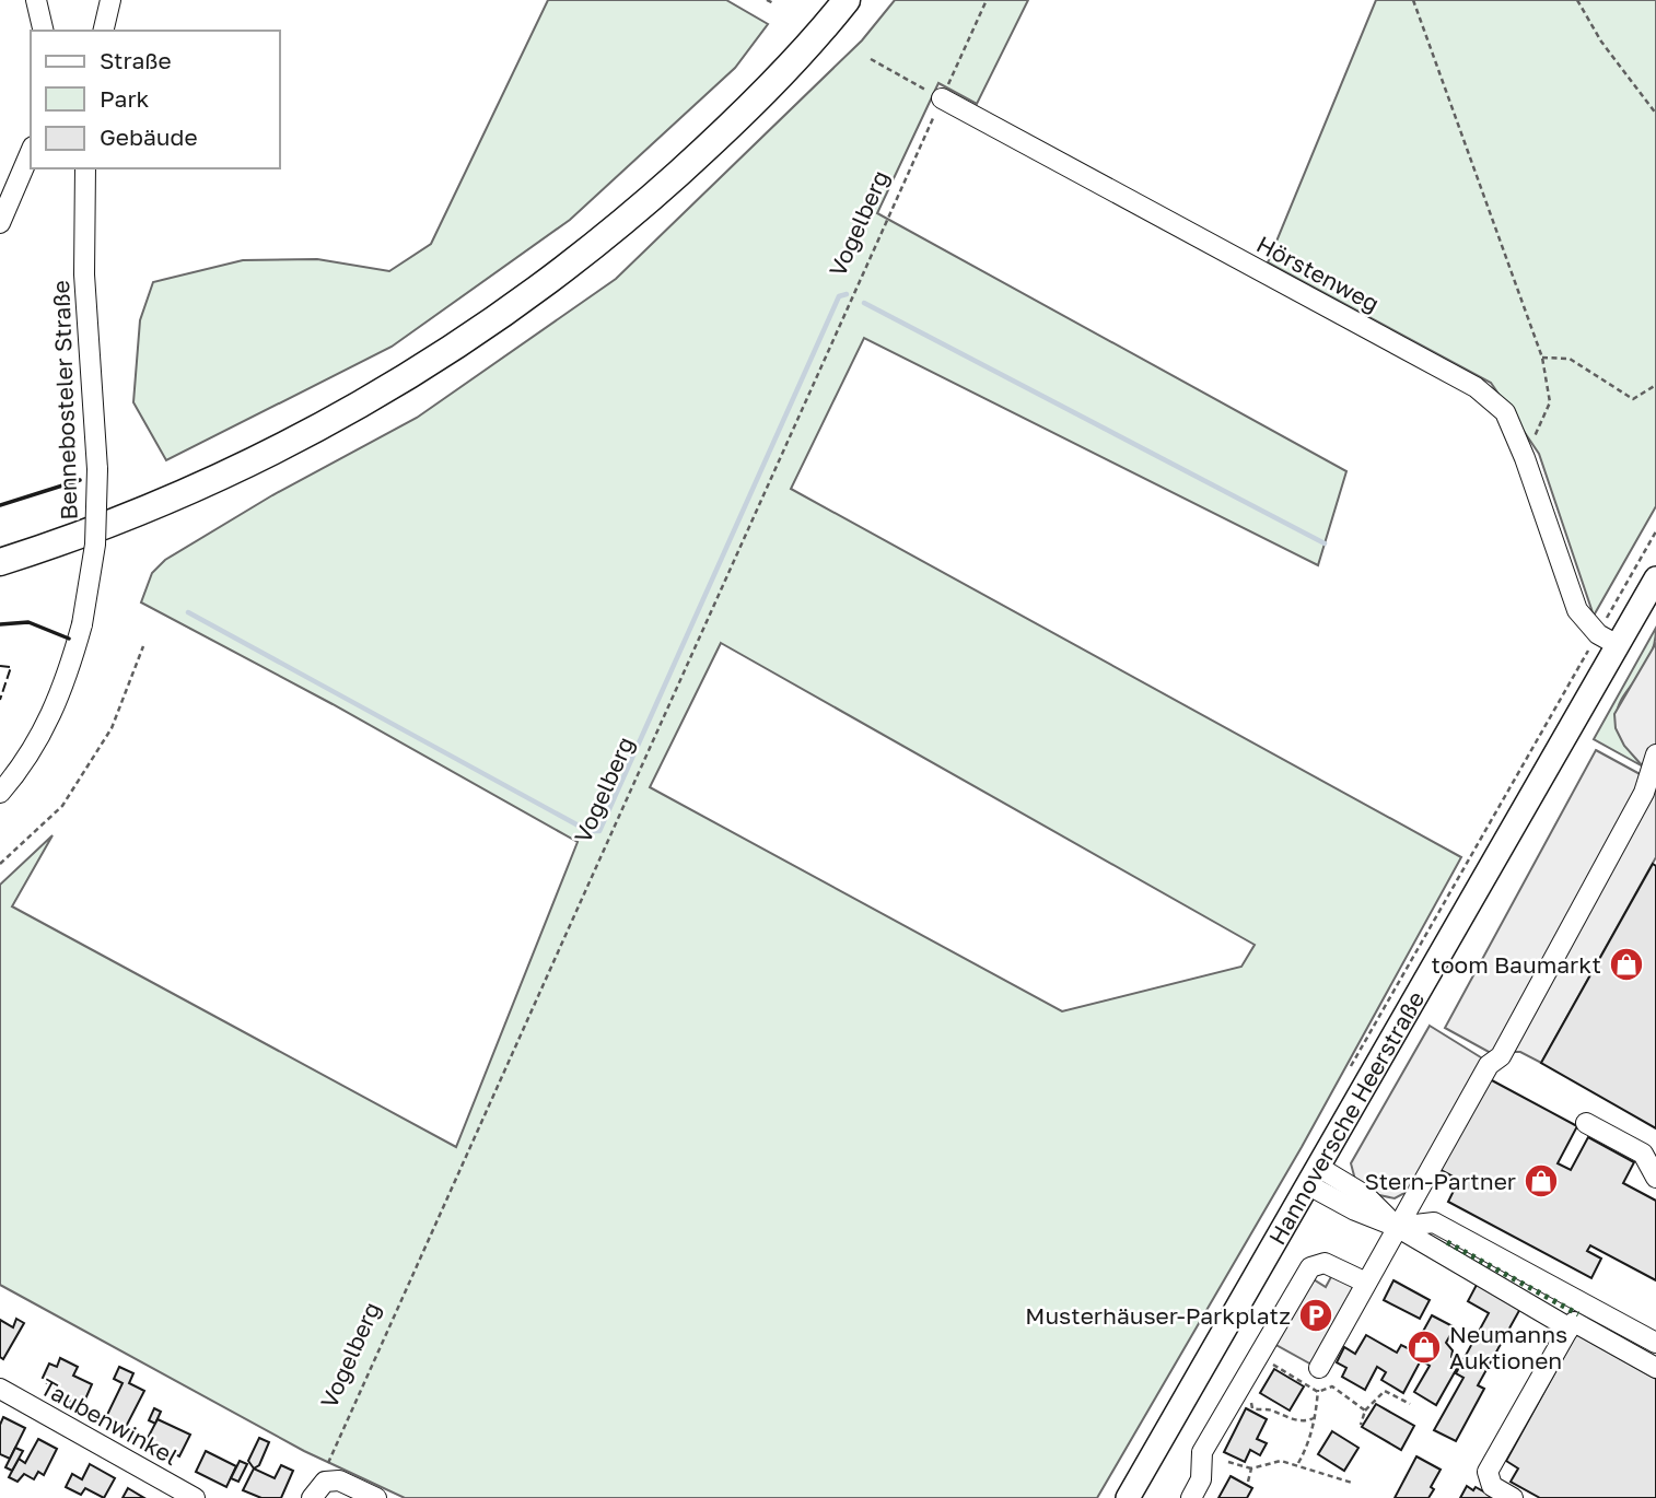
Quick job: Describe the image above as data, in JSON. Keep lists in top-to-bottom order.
{
  "streets": {
    "main road": ["Hannoversche Heerstraße"],
    "street": ["Hörstenweg", "Bennebosteler Straße", "Taubenwinkel"],
    "path": ["Vogelberg"]
  },
  "crossings": [
    ["Vogelberg", "Hörstenweg"],
    ["Hörstenweg", "Hannoversche Heerstraße"]
  ],
  "places": {
    "shop": ["toom Baumarkt", "Stern-Partner", "Neumanns Auktionen"],
    "parking": ["Musterhäuser-Parkplatz"]
  },
  "legend": ["Straße", "Park", "Gebäude"]
}
